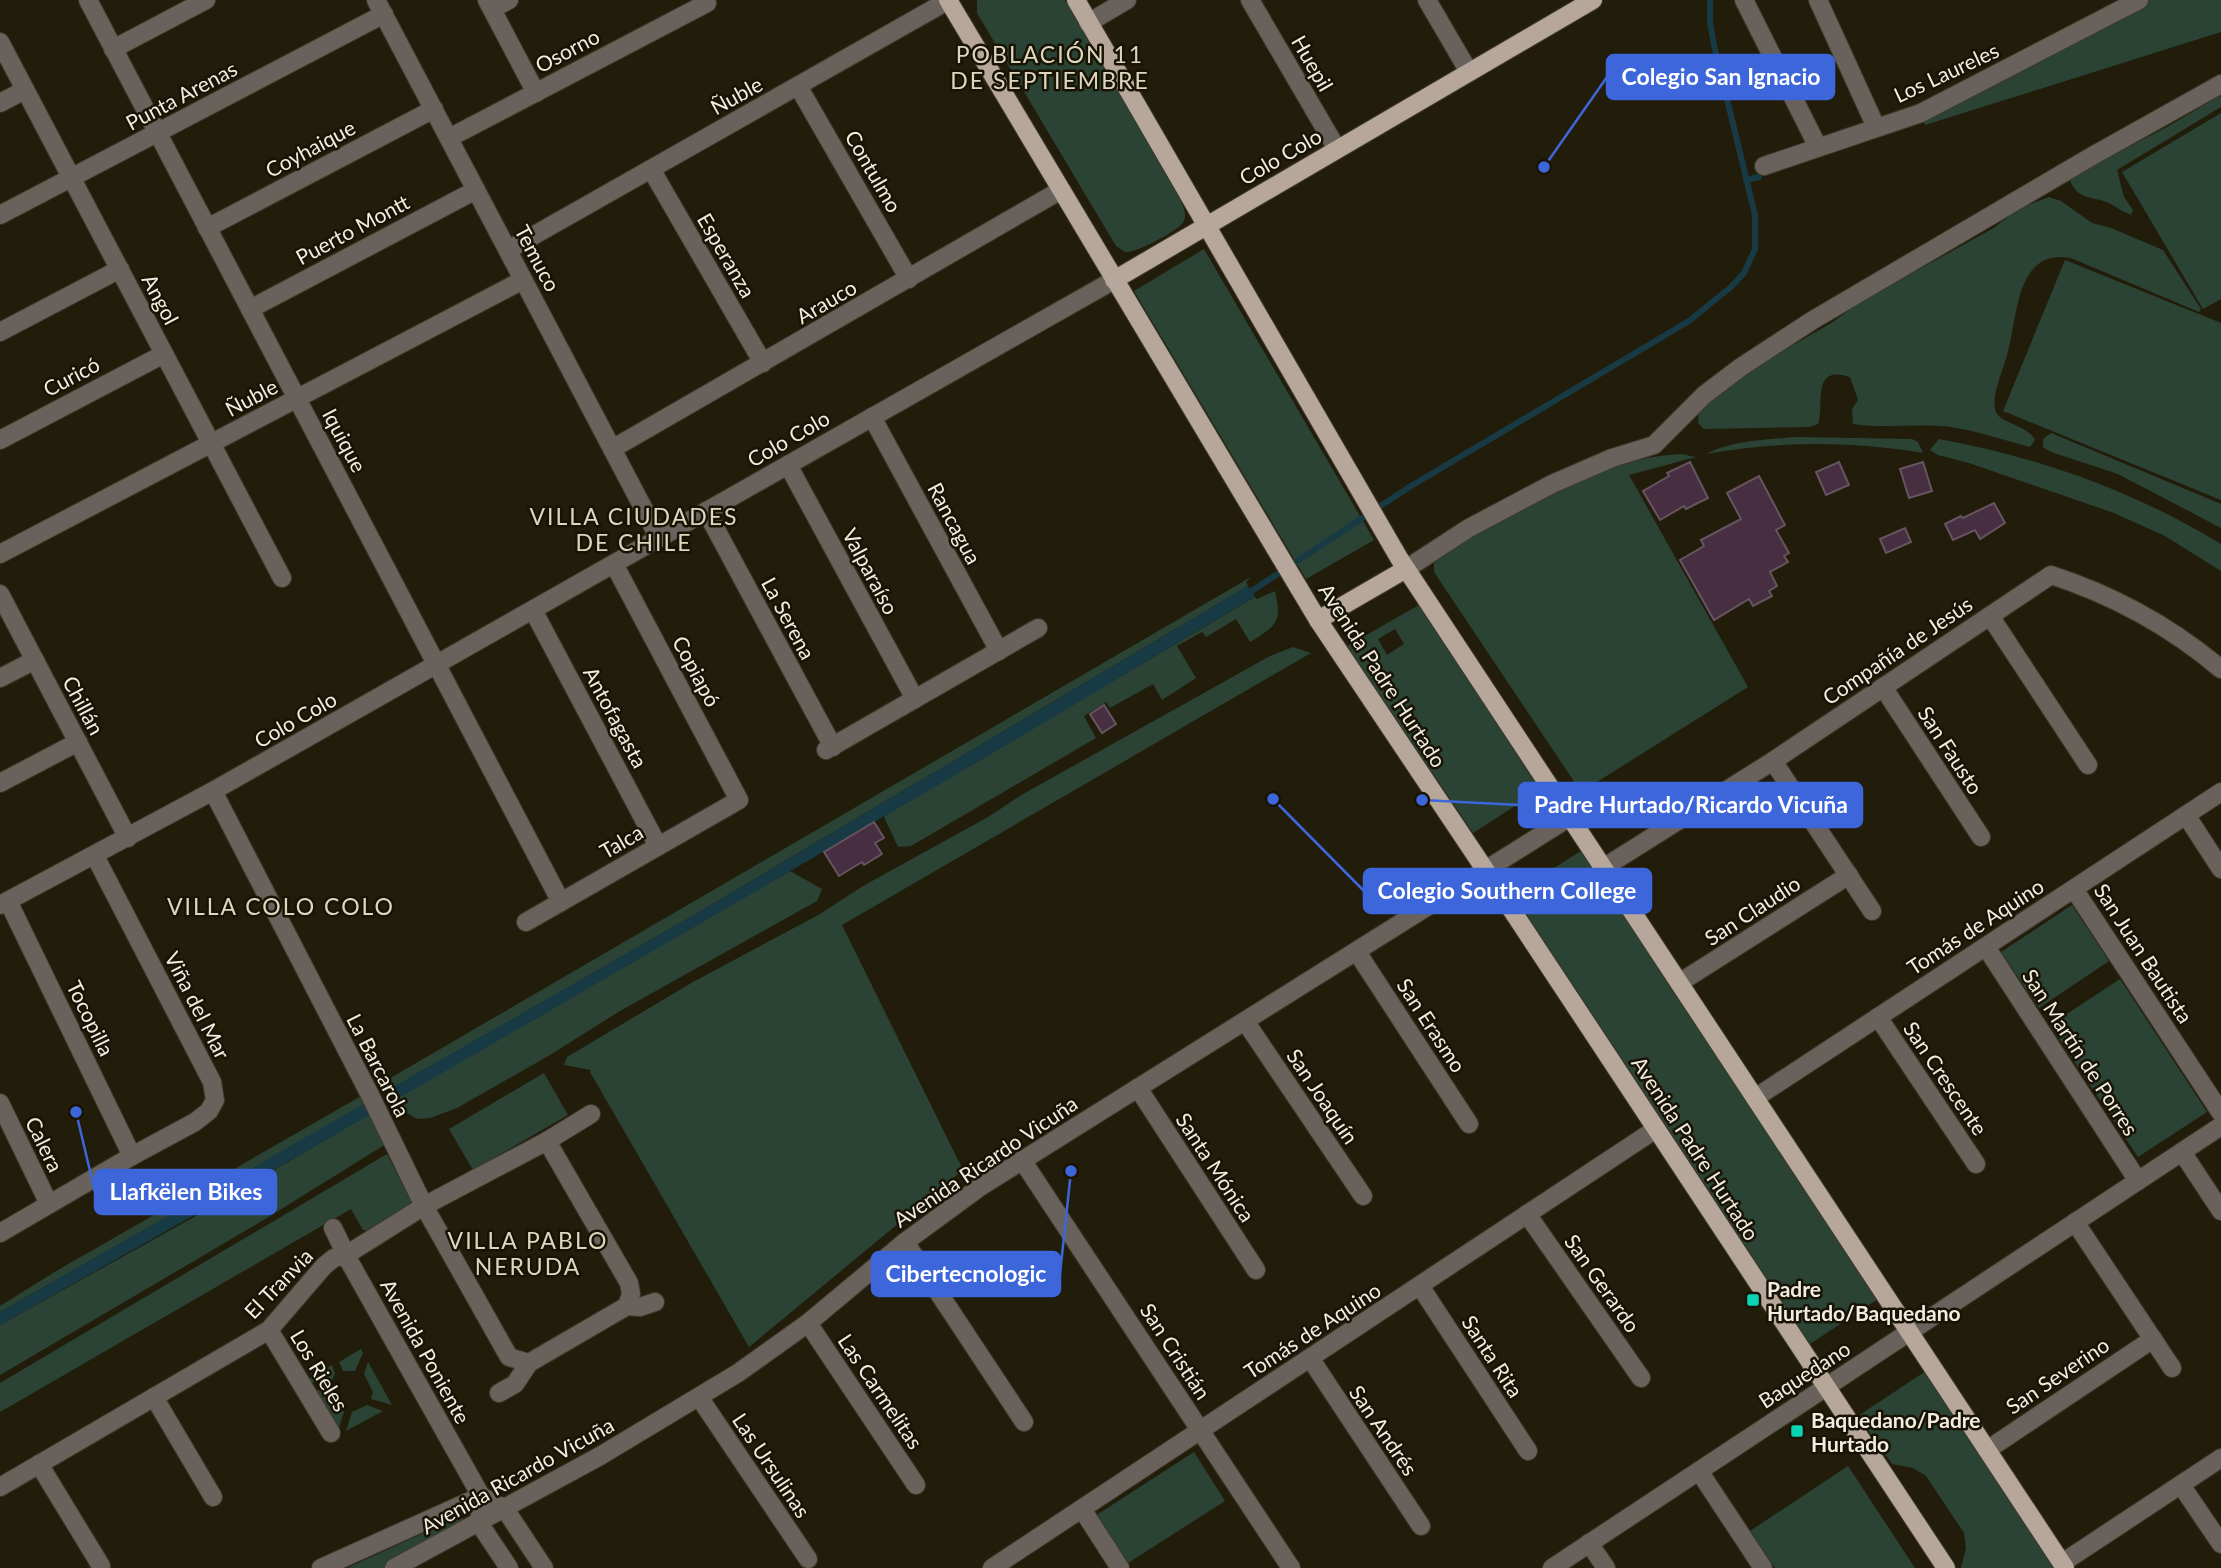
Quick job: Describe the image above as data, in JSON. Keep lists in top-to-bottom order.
{
  "streets": {
    "main road": ["Colo Colo", "Avenida Padre Hurtado"],
    "street": [
      "Osorno",
      "Huepil",
      "Los Laureles",
      "Punta Arenas",
      "Ñuble",
      "Coyhaique",
      "Contulmo",
      "Puerto Montt",
      "Esperanza",
      "Temuco",
      "Angol",
      "Arauco",
      "Curicó",
      "Iquique",
      "Rancagua",
      "Valparaíso",
      "La Serena",
      "Compañía de Jesús",
      "Copiapó",
      "Chillán",
      "Antofagasta",
      "San Fausto",
      "Talca",
      "San Claudio",
      "Tomás de Aquino",
      "San Juan Bautista",
      "Viña del Mar",
      "Tocopilla",
      "San Erasmo",
      "San Martín de Porres",
      "La Barcarola",
      "San Crescente",
      "San Joaquín",
      "Calera",
      "Avenida Ricardo Vicuña",
      "Santa Mónica",
      "El Tranvia",
      "San Gerardo",
      "Avenida Poniente",
      "San Cristián",
      "Santa Rita",
      "Los Rieles",
      "Baquedano",
      "San Severino",
      "Las Carmelitas",
      "San Andrés",
      "Las Ursulinas"
    ]
  },
  "crossings": [
    ["Osorno", "Temuco"],
    ["Huepil", "Colo Colo"],
    ["Punta Arenas", "Temuco"],
    ["Punta Arenas", "Angol"],
    ["Punta Arenas", "Iquique"],
    ["Ñuble", "Contulmo"],
    ["Ñuble", "Esperanza"],
    ["Ñuble", "Temuco"],
    ["Ñuble", "Angol"],
    ["Ñuble", "Iquique"],
    ["Ñuble", "Avenida Padre Hurtado"],
    ["Coyhaique", "Temuco"],
    ["Coyhaique", "Iquique"],
    ["Colo Colo", "Temuco"],
    ["Colo Colo", "Iquique"],
    ["Colo Colo", "Rancagua"],
    ["Colo Colo", "Valparaíso"],
    ["Colo Colo", "La Serena"],
    ["Colo Colo", "Copiapó"],
    ["Colo Colo", "Avenida Padre Hurtado"],
    ["Colo Colo", "Chillán"],
    ["Colo Colo", "Antofagasta"],
    ["Colo Colo", "Viña del Mar"],
    ["Colo Colo", "Tocopilla"],
    ["Colo Colo", "La Barcarola"],
    ["Contulmo", "Arauco"],
    ["Puerto Montt", "Temuco"],
    ["Puerto Montt", "Iquique"],
    ["Esperanza", "Arauco"],
    ["Temuco", "Arauco"],
    ["Angol", "Curicó"],
    ["Arauco", "Avenida Padre Hurtado"],
    ["Iquique", "Talca"],
    ["Valparaíso", "La Serena"],
    ["Compañía de Jesús", "San Fausto"],
    ["Copiapó", "Talca"],
    ["Avenida Padre Hurtado", "Tomás de Aquino"],
    ["Avenida Padre Hurtado", "Avenida Ricardo Vicuña"],
    ["Avenida Padre Hurtado", "Baquedano"],
    ["Antofagasta", "Talca"],
    ["Tomás de Aquino", "San Juan Bautista"],
    ["Tomás de Aquino", "San Martín de Porres"],
    ["Tomás de Aquino", "San Crescente"],
    ["Tomás de Aquino", "San Gerardo"],
    ["Tomás de Aquino", "San Cristián"],
    ["Tomás de Aquino", "Santa Rita"],
    ["Tomás de Aquino", "San Andrés"],
    ["Viña del Mar", "Tocopilla"],
    ["Viña del Mar", "Calera"],
    ["San Erasmo", "Avenida Ricardo Vicuña"],
    ["San Martín de Porres", "Baquedano"],
    ["La Barcarola", "El Tranvia"],
    ["San Joaquín", "Avenida Ricardo Vicuña"],
    ["Avenida Ricardo Vicuña", "Santa Mónica"],
    ["Avenida Ricardo Vicuña", "Avenida Poniente"],
    ["Avenida Ricardo Vicuña", "San Cristián"],
    ["Avenida Ricardo Vicuña", "Las Carmelitas"],
    ["Avenida Ricardo Vicuña", "Las Ursulinas"],
    ["El Tranvia", "Avenida Poniente"],
    ["El Tranvia", "Los Rieles"]
  ],
  "districts": [
    "POBLACIÓN 11 DE SEPTIEMBRE",
    "VILLA CIUDADES DE CHILE",
    "VILLA COLO COLO",
    "VILLA PABLO NERUDA"
  ],
  "places": {
    "other": [
      "Colegio San Ignacio",
      "Colegio Southern College",
      "Padre Hurtado/Ricardo Vicuña",
      "Llafkëlen Bikes",
      "Cibertecnologic"
    ],
    "transit": ["Padre Hurtado/Baquedano", "Baquedano/Padre Hurtado"]
  }
}
